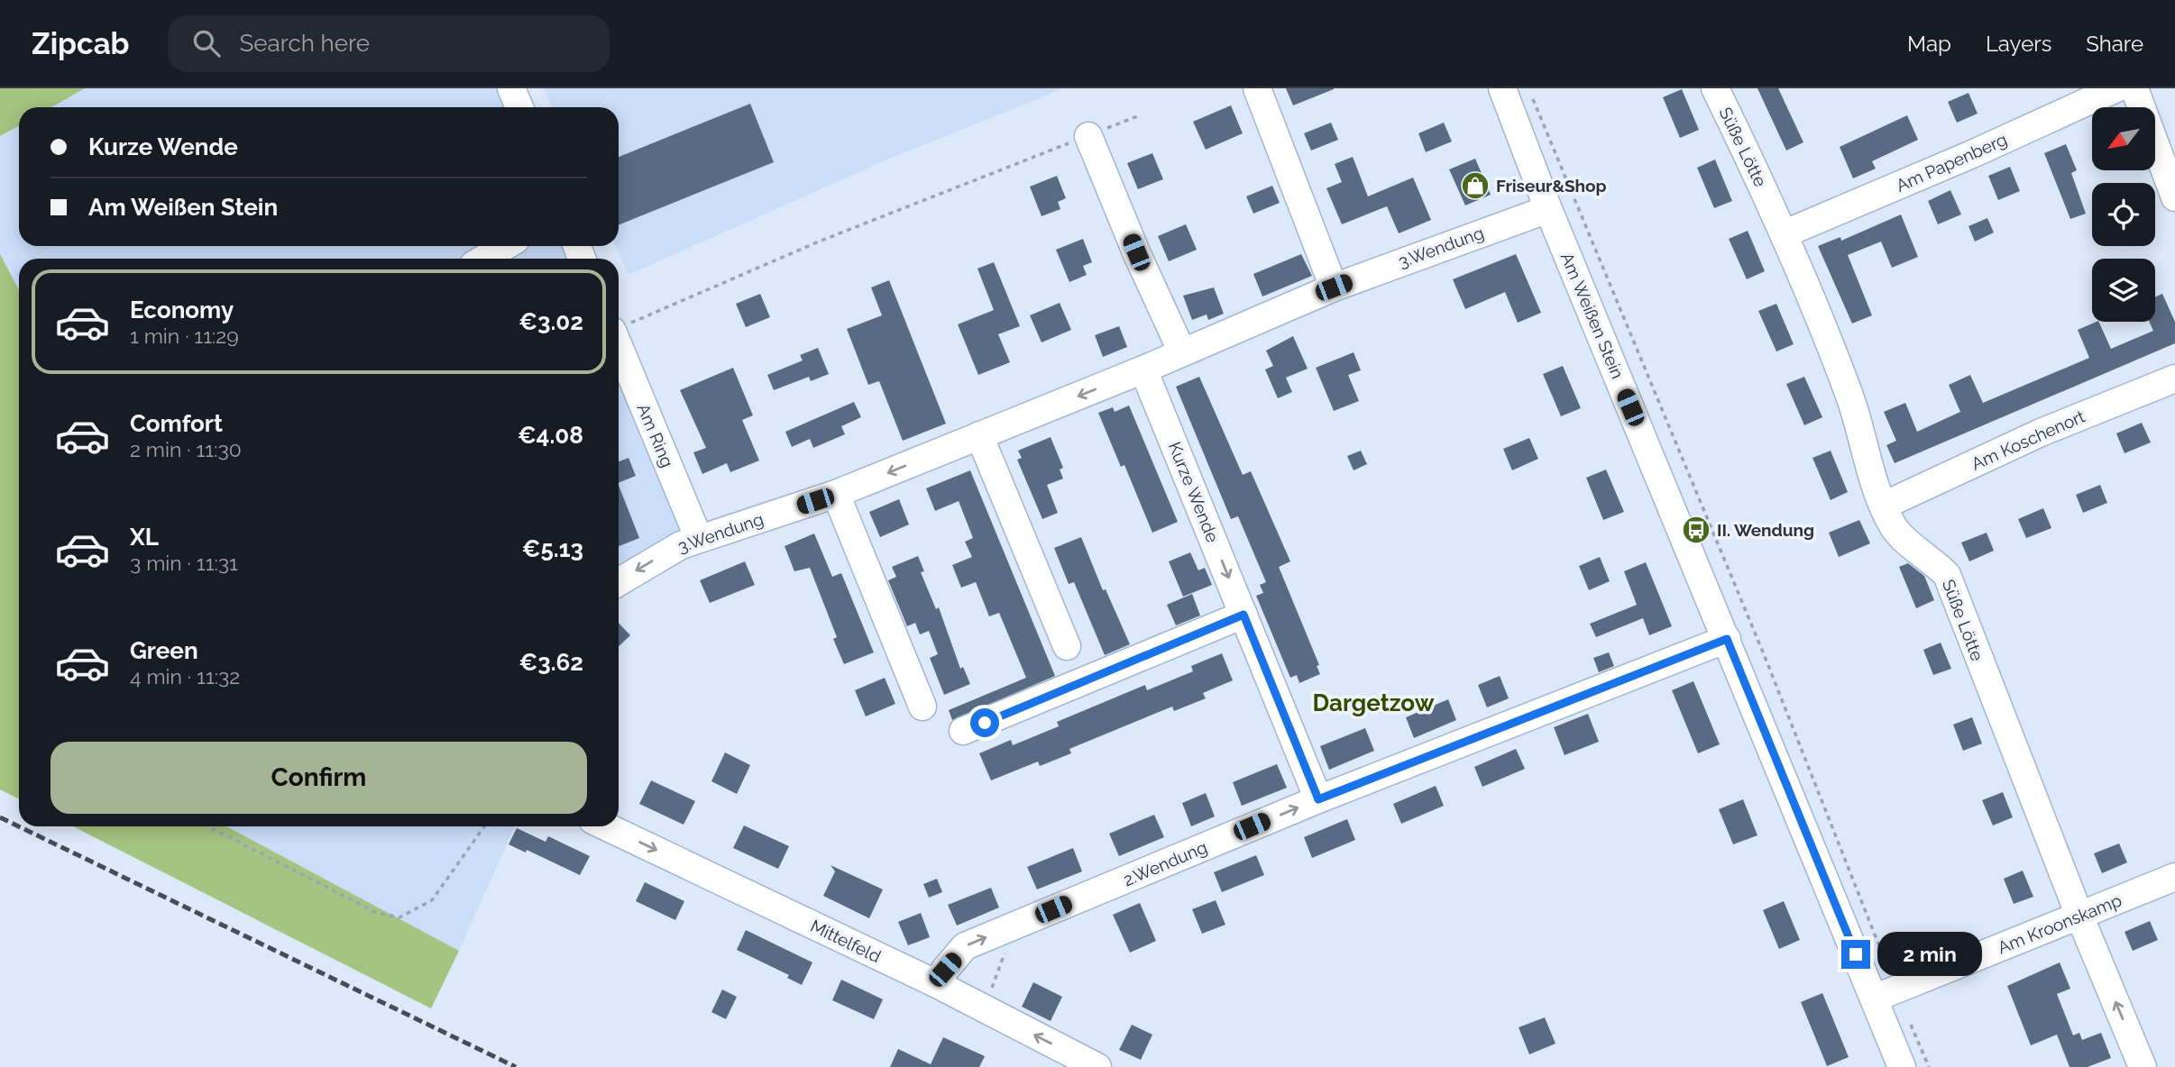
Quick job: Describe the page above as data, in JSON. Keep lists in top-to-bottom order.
{
  "streets": {
    "street": [
      "Süße Lötte",
      "Am Papenberg",
      "3.Wendung",
      "Am Weißen Stein",
      "Am Ring",
      "Am Koschenort",
      "Kurze Wende",
      "2.Wendung",
      "Am Kroonskamp",
      "Mittelfeld"
    ]
  },
  "crossings": [
    ["Süße Lötte", "Am Papenberg"],
    ["Süße Lötte", "Am Koschenort"],
    ["Süße Lötte", "Am Kroonskamp"],
    ["3.Wendung", "Am Weißen Stein"],
    ["3.Wendung", "Am Ring"],
    ["3.Wendung", "Kurze Wende"],
    ["Am Weißen Stein", "2.Wendung"],
    ["Am Weißen Stein", "Am Kroonskamp"],
    ["Kurze Wende", "2.Wendung"],
    ["2.Wendung", "Mittelfeld"]
  ],
  "one_way": ["3.Wendung"],
  "districts": ["Dargetzow"],
  "places": {
    "shop": ["Friseur&Shop"],
    "bus stop": ["II. Wendung"]
  },
  "north": "bottom left",
  "page": {
    "header": "Zipcab",
    "search": "Search here",
    "nav": ["Map", "Layers", "Share"],
    "banner": ["Kurze Wende", "Am Weißen Stein"],
    "list": [
      {
        "name": "Economy",
        "note": "1 min · 11:29",
        "value": "€3.02"
      },
      {
        "name": "Comfort",
        "note": "2 min · 11:30",
        "value": "€4.08"
      },
      {
        "name": "XL",
        "note": "3 min · 11:31",
        "value": "€5.13"
      },
      {
        "name": "Green",
        "note": "4 min · 11:32",
        "value": "€3.62"
      }
    ],
    "buttons": "Confirm",
    "bubble": "2 min"
  }
}
